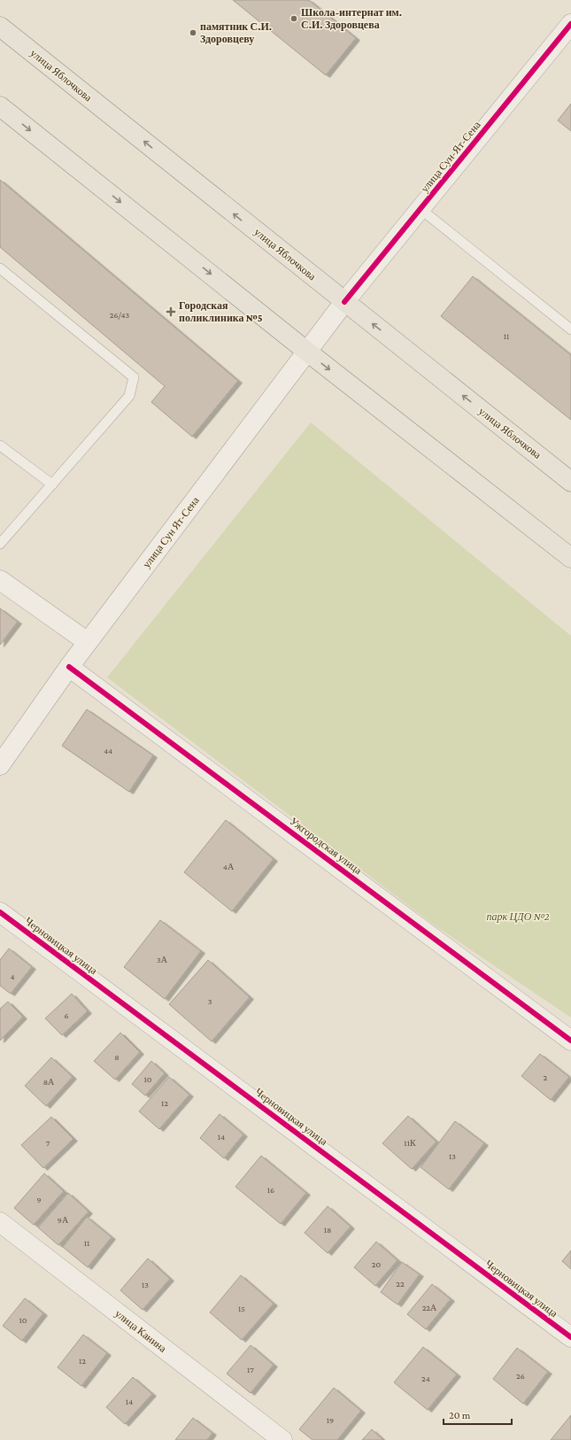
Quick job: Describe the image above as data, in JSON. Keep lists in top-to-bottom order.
{
  "streets": {
    "main road": ["улица Яблочкова"],
    "street": [
      "улица Сун-Ят-Сена",
      "улица Сун Ят-Сена",
      "Ужгородская улица",
      "Черновицкая улица",
      "улица Канина"
    ]
  },
  "crossings": [
    ["улица Яблочкова", "улица Сун-Ят-Сена"],
    ["улица Яблочкова", "улица Сун Ят-Сена"],
    ["улица Сун-Ят-Сена", "улица Сун Ят-Сена"],
    ["улица Сун Ят-Сена", "Ужгородская улица"]
  ],
  "parks": ["парк ЦДО №2"],
  "places": {
    "other": ["Школа-интернат им. С.И. Здоровцева", "памятник С.И. Здоровцеву"],
    "health": ["Городская поликлиника №5"]
  },
  "house_numbers": [
    "26/43",
    "11",
    "44",
    "4А",
    "3А",
    "4",
    "3",
    "6",
    "8",
    "2",
    "10",
    "8А",
    "12",
    "14",
    "7",
    "11К",
    "13",
    "16",
    "9",
    "9А",
    "18",
    "11",
    "20",
    "22",
    "13",
    "22А",
    "15",
    "10",
    "12",
    "17",
    "26",
    "24",
    "14",
    "19"
  ],
  "scale_bar": "20 m"
}
